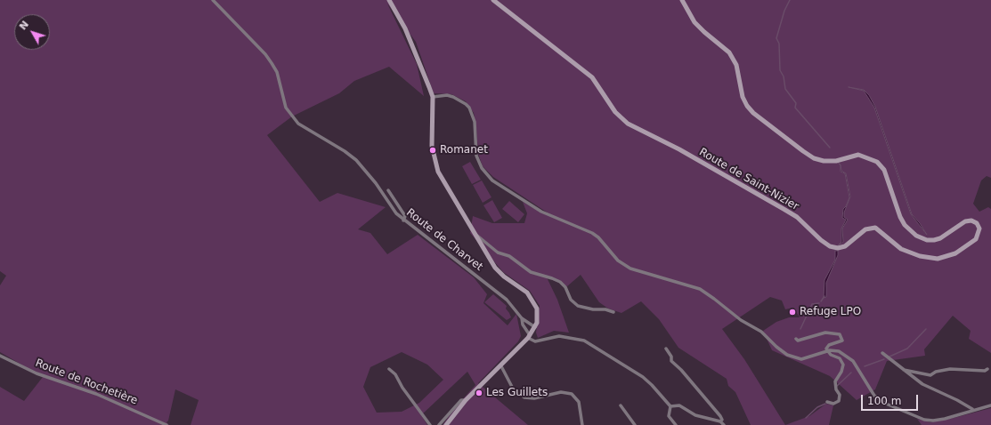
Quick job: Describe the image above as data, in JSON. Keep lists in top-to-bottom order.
{
  "streets": {
    "main road": ["Route de Saint-Nizier"],
    "street": ["Route de Charvet", "Route de Rochetière"]
  },
  "places": ["Romanet", "Refuge LPO", "Les Guillets"],
  "scale_bar": "100 m",
  "north": "top left"
}
